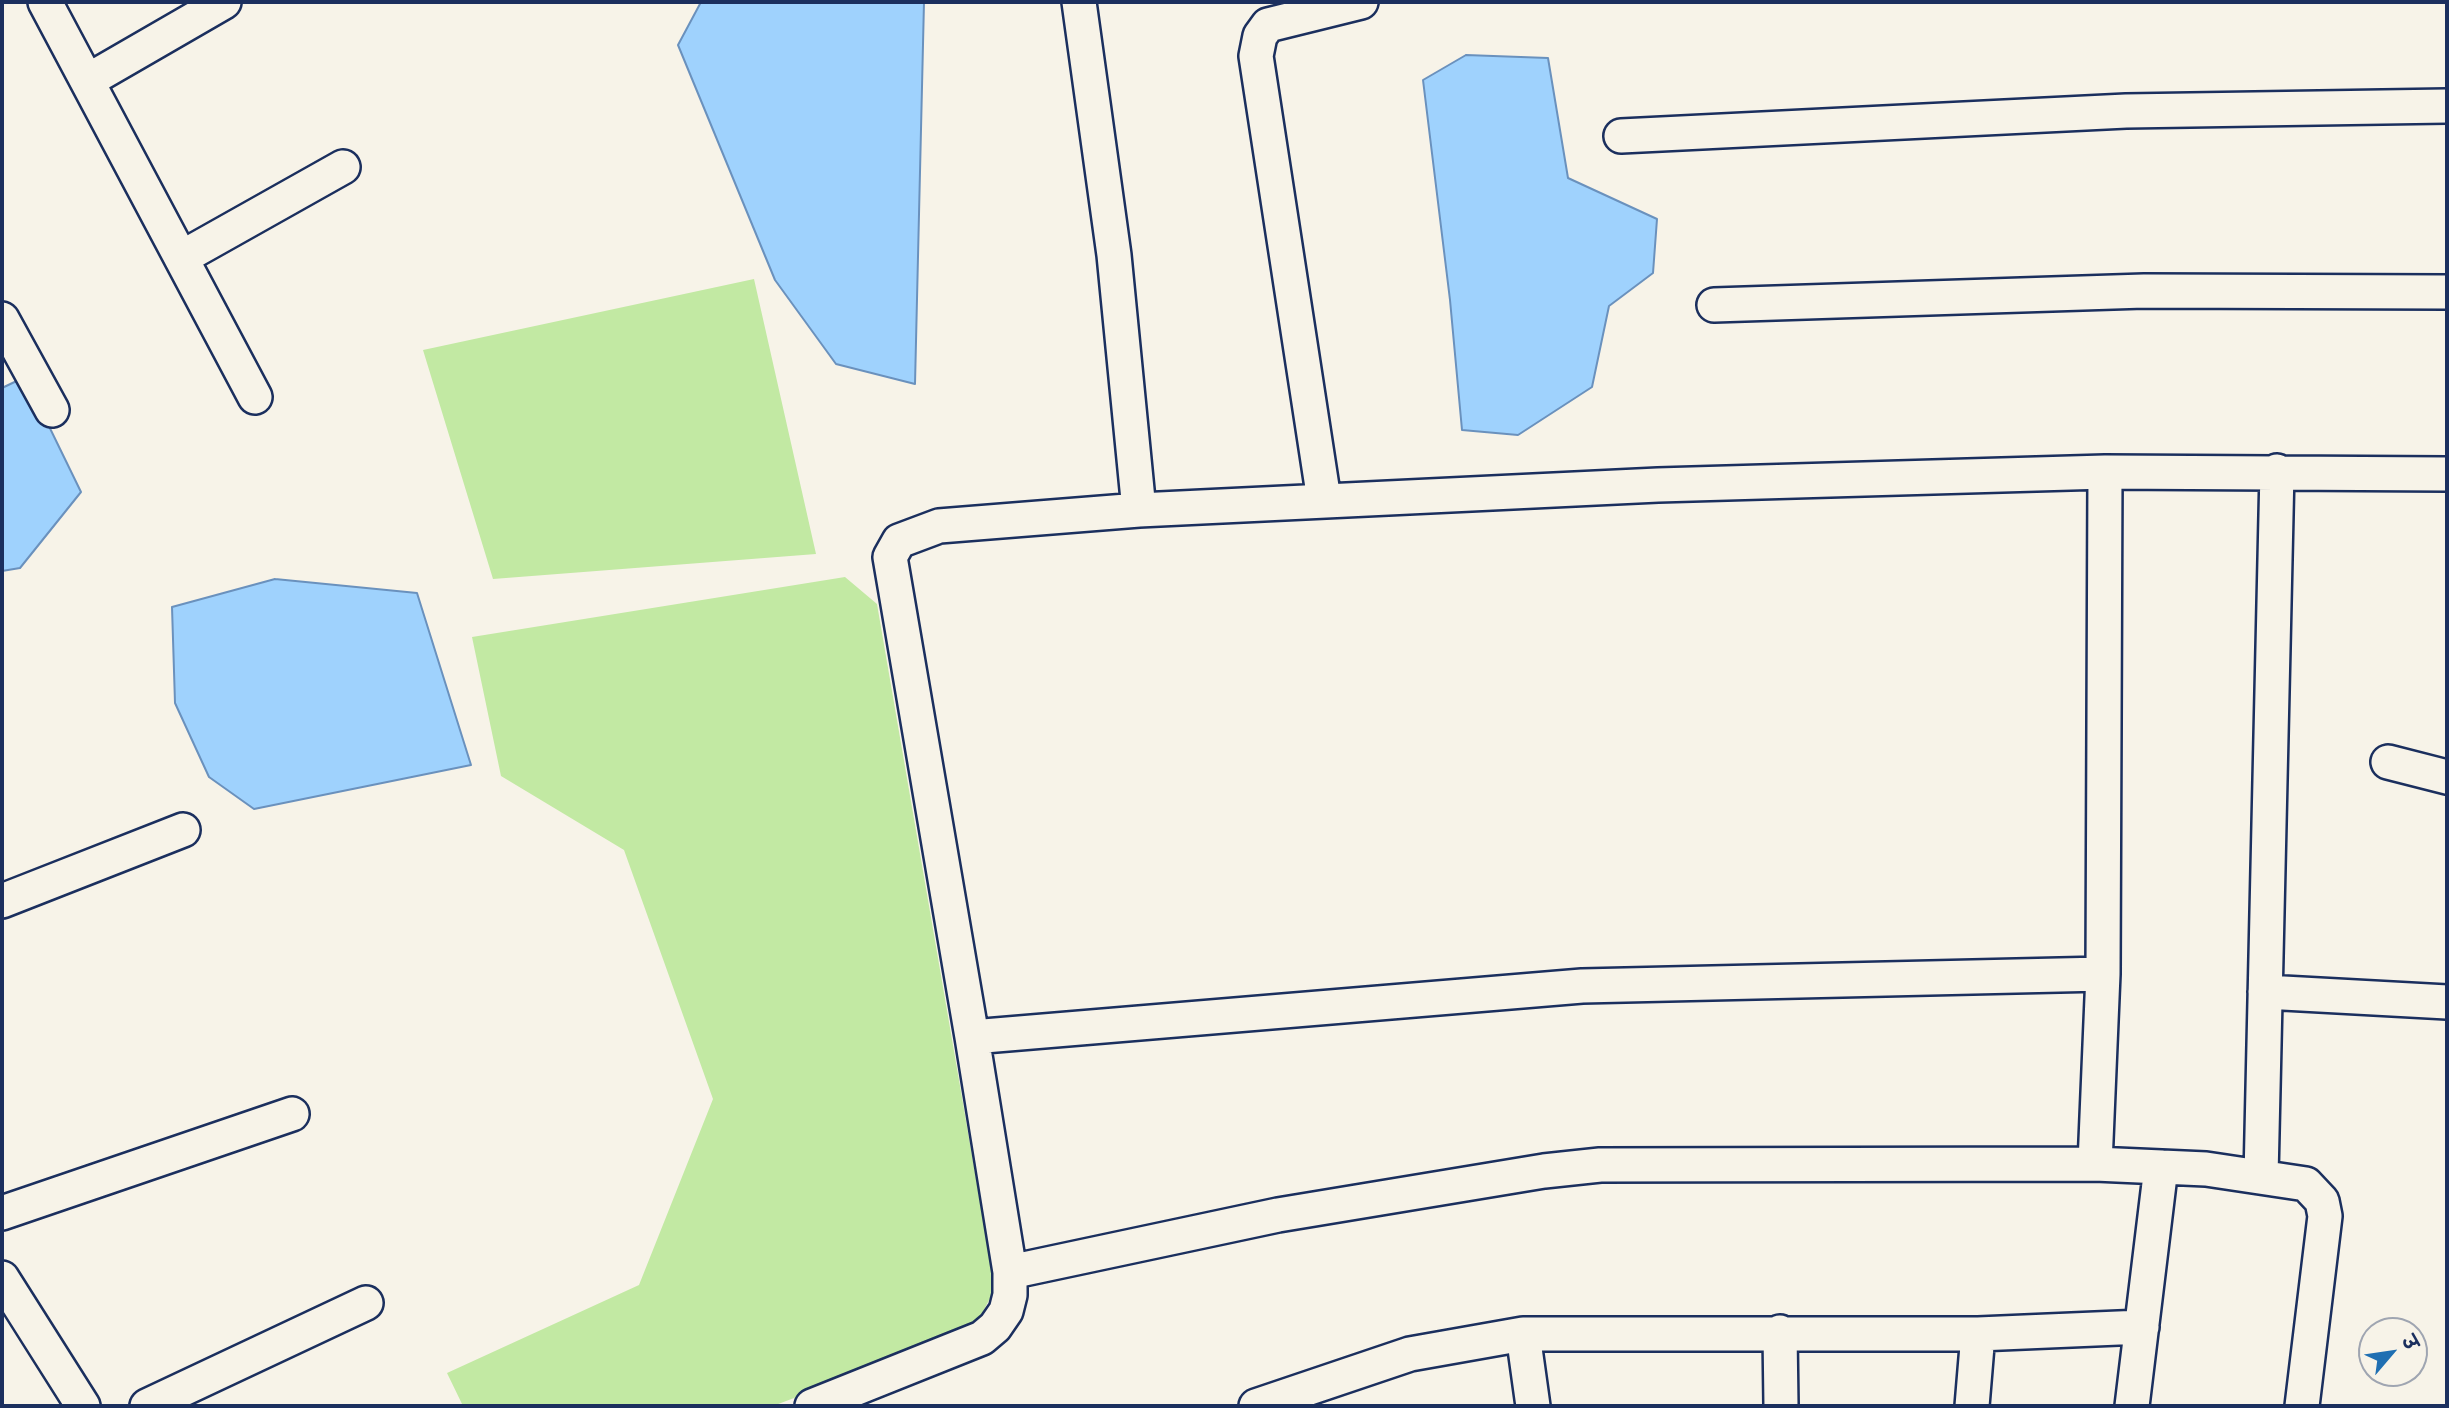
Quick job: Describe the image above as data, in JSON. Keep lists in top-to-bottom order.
{
  "north": "top right"
}
